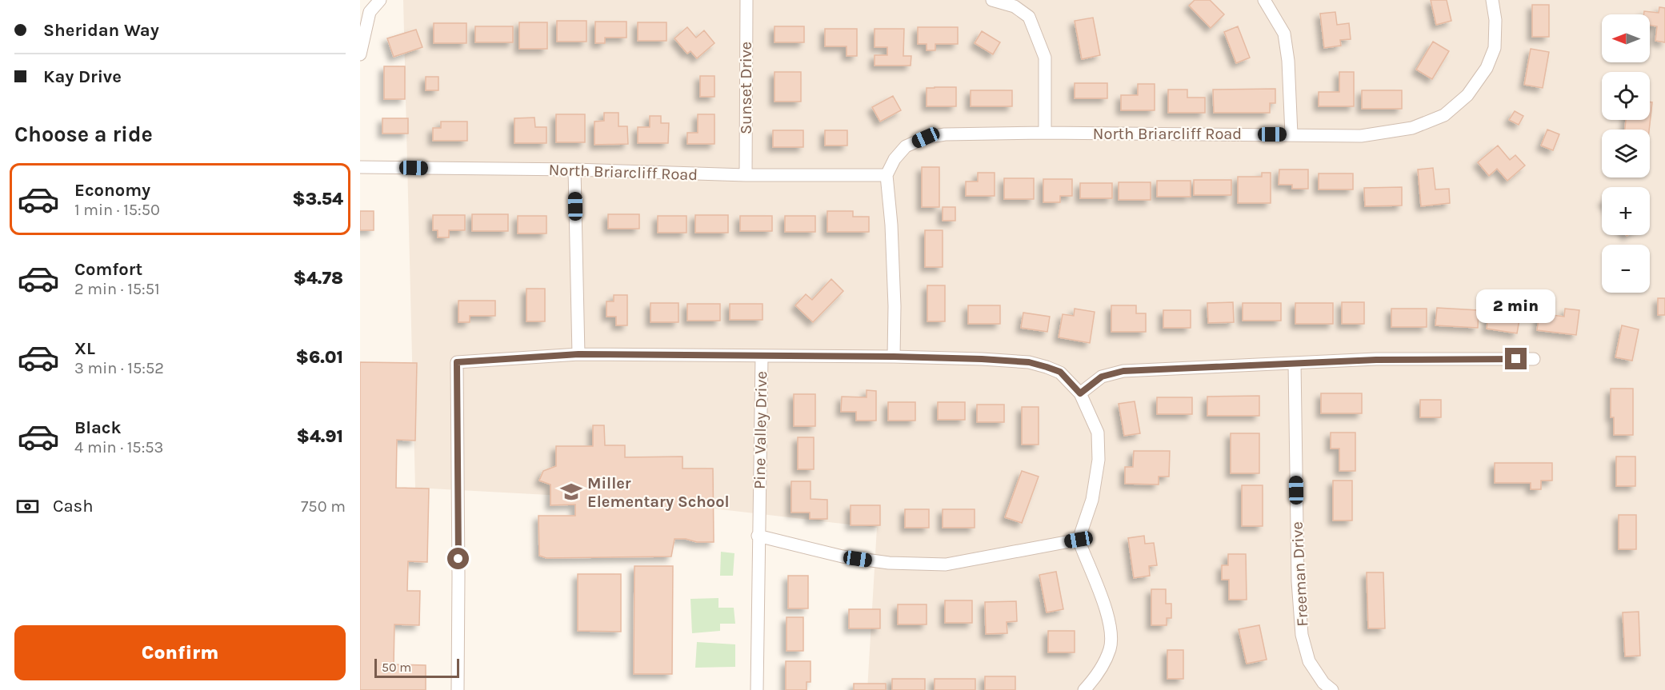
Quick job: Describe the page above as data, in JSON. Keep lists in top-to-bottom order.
{
  "streets": {
    "street": [
      "Sunset Drive",
      "North Briarcliff Road",
      "Pine Valley Drive",
      "Freeman Drive"
    ]
  },
  "crossings": [
    ["Sunset Drive", "North Briarcliff Road"]
  ],
  "places": {
    "school or university": ["Miller Elementary School"]
  },
  "scale_bar": "50 m",
  "north": "left",
  "page": {
    "banner": ["Sheridan Way", "Kay Drive"],
    "map_buttons": ["+", "−"],
    "heading": "Choose a ride",
    "list": [
      {
        "name": "Economy",
        "note": "1 min · 15:50",
        "value": "$3.54"
      },
      {
        "name": "Comfort",
        "note": "2 min · 15:51",
        "value": "$4.78"
      },
      {
        "name": "XL",
        "note": "3 min · 15:52",
        "value": "$6.01"
      },
      {
        "name": "Black",
        "note": "4 min · 15:53",
        "value": "$4.91"
      }
    ],
    "bubble": "2 min",
    "pay": ["Cash", "750 m"],
    "buttons": "Confirm",
    "scale": "50 m"
  }
}
